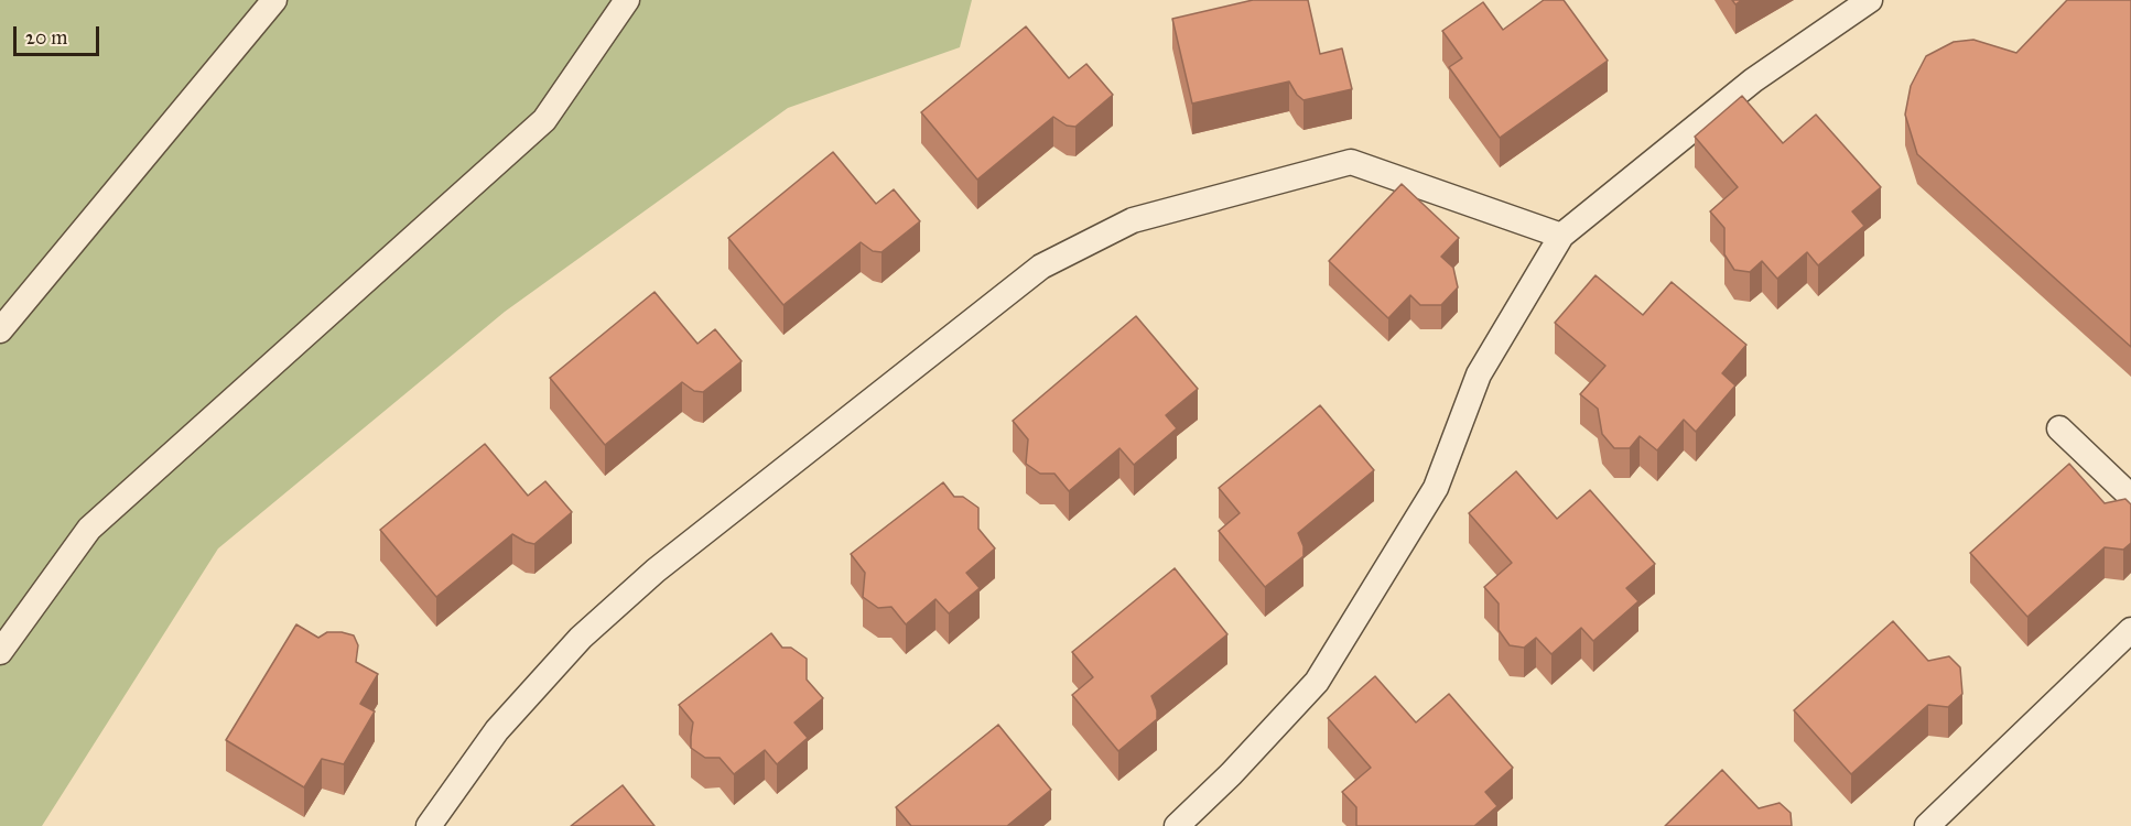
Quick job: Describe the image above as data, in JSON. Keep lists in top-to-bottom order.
{
  "scale_bar": "20 m"
}
